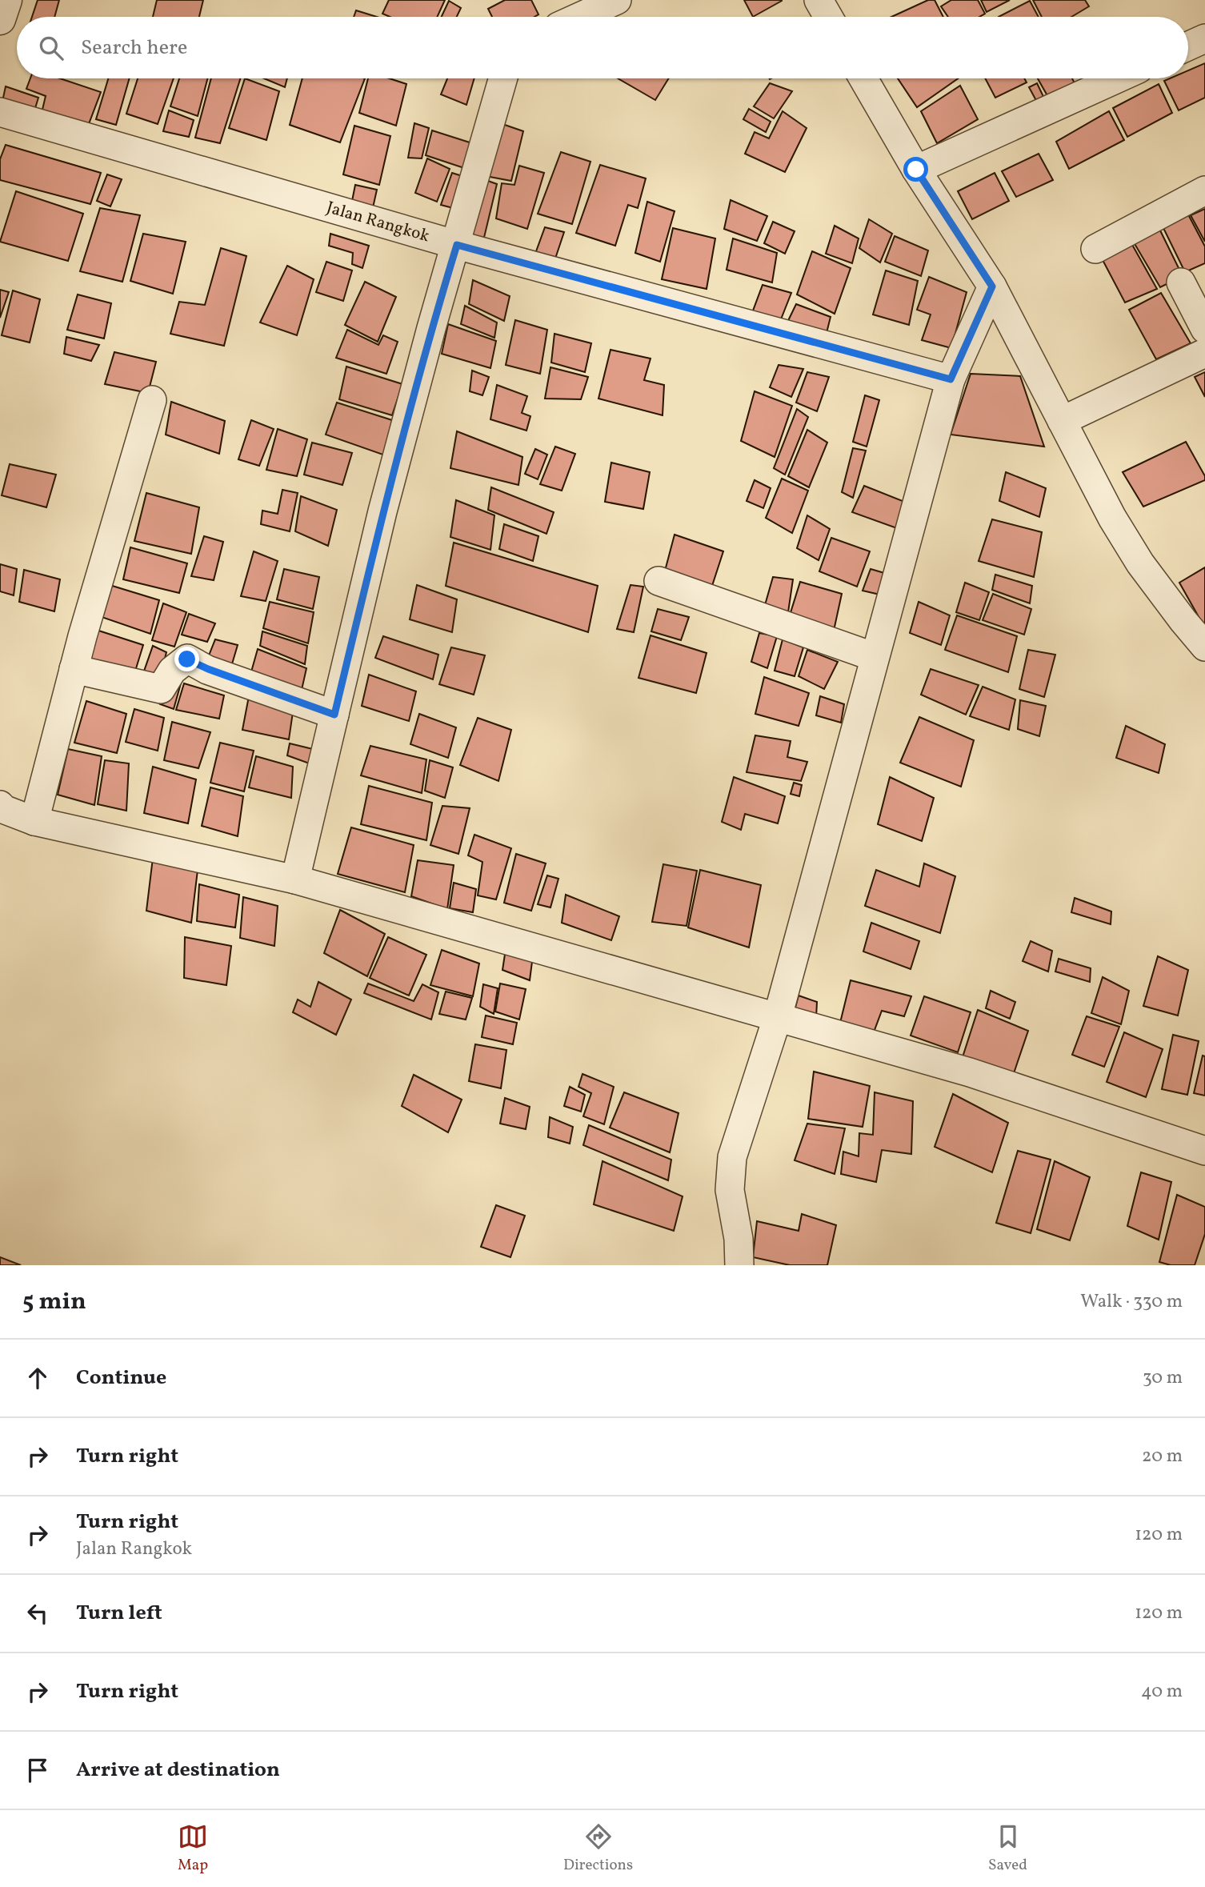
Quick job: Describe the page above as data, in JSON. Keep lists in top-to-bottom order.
{
  "streets": {
    "street": ["Jalan Rangkok"]
  },
  "page": {
    "search": "Search here",
    "heading": ["5 min", "Walk · 330 m"],
    "list": [
      ["Continue", "30 m"],
      ["Turn right", "20 m"],
      ["Turn right", "Jalan Rangkok", "120 m"],
      ["Turn left", "120 m"],
      ["Turn right", "40 m"],
      "Arrive at destination"
    ],
    "nav": ["Map", "Directions", "Saved"]
  }
}
